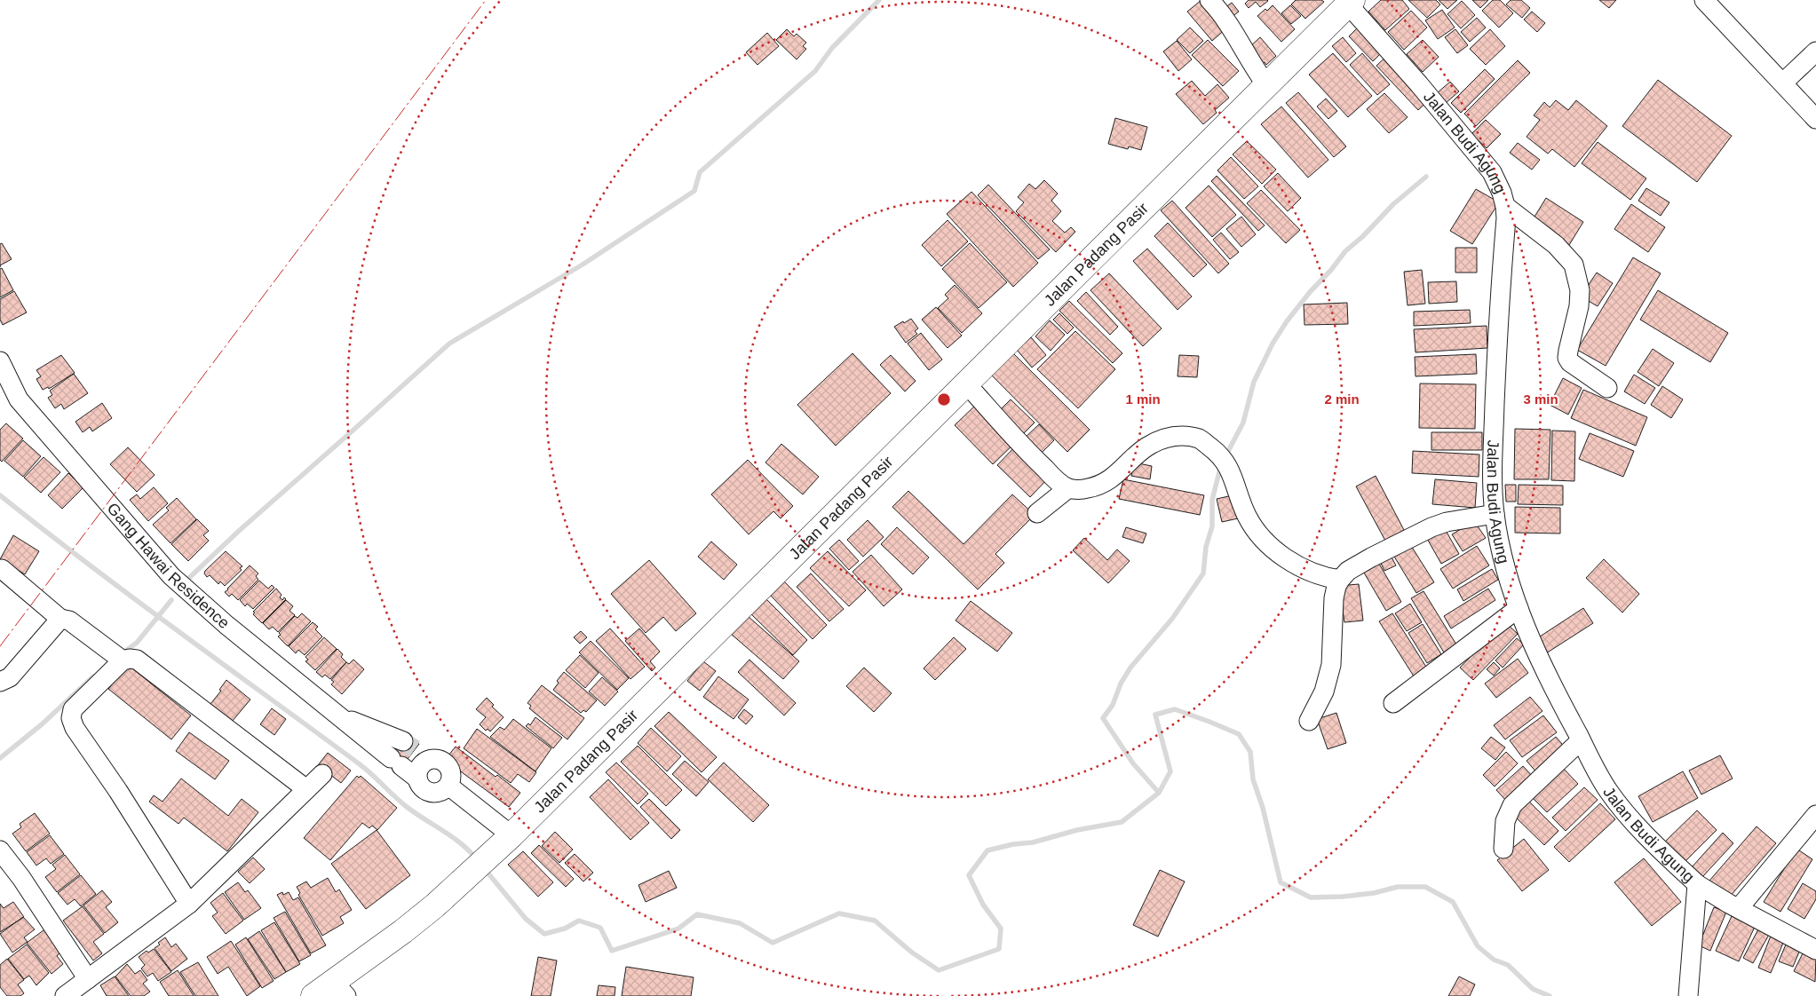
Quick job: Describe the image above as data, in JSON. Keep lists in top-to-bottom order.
{
  "streets": {
    "highway": ["Jalan Padang Pasir"],
    "street": ["Jalan Budi Agung", "Gang Hawai Residence"]
  },
  "crossings": [
    ["Jalan Budi Agung", "Jalan Padang Pasir"]
  ],
  "rings": ["1 min", "2 min", "3 min"]
}
